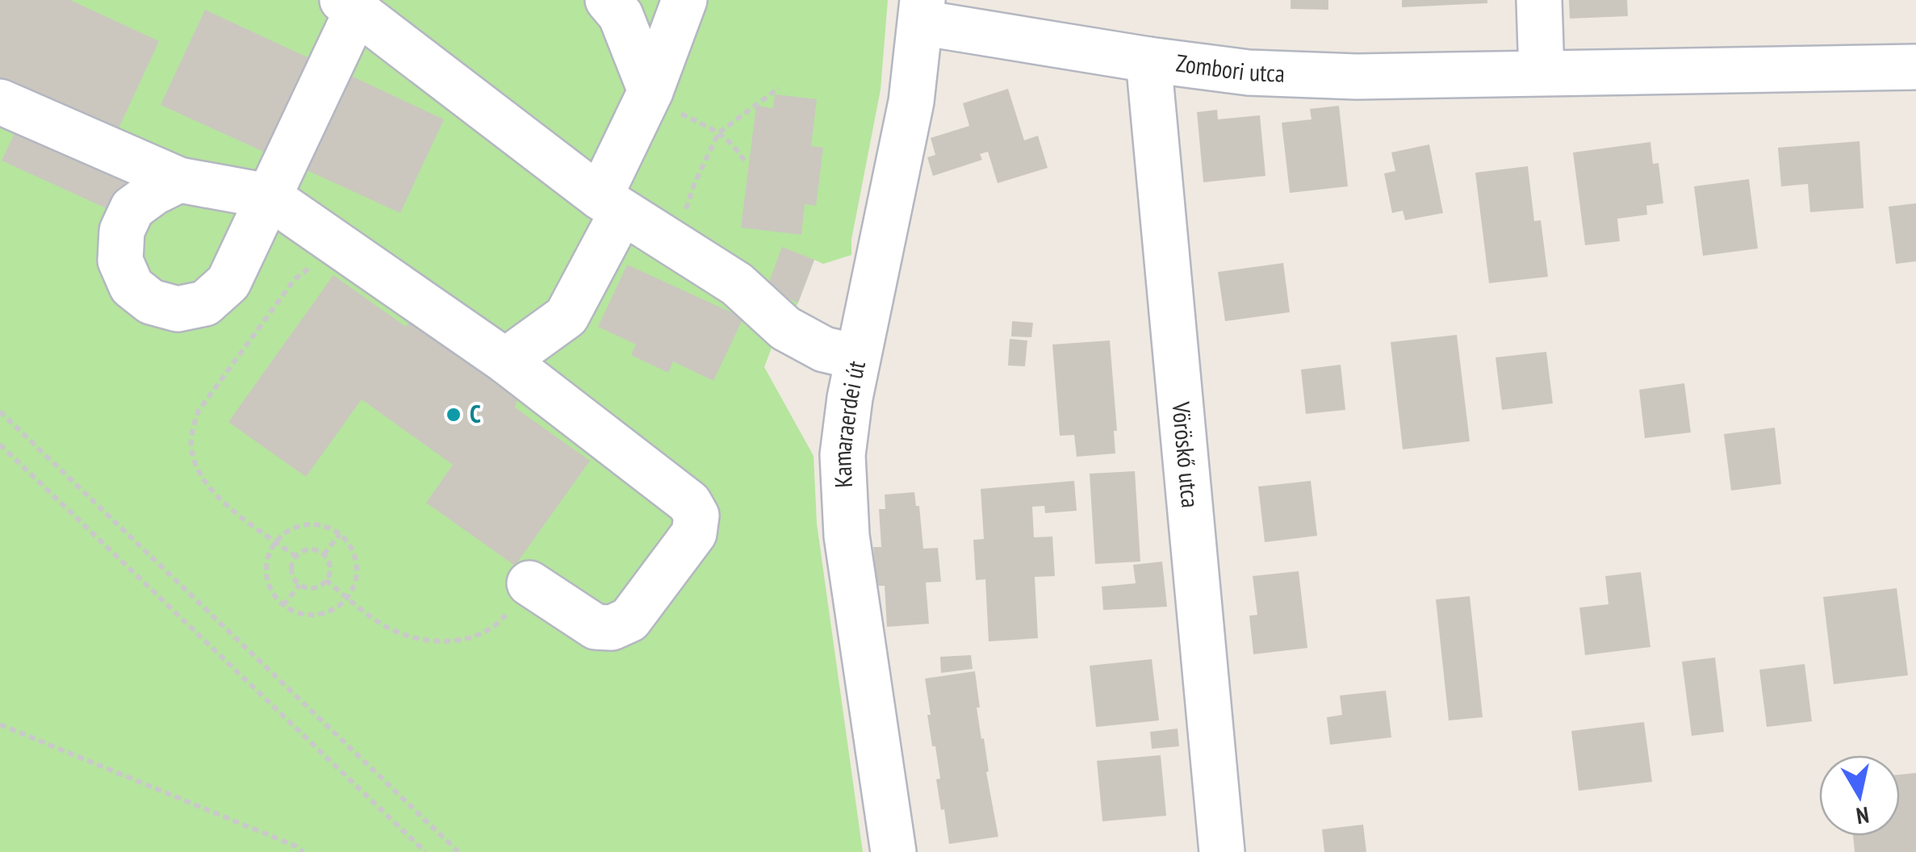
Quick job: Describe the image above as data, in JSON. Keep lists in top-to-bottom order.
{
  "streets": {
    "street": ["Zombori utca", "Kamaraerdei út", "Vöröskő utca"]
  },
  "crossings": [
    ["Zombori utca", "Kamaraerdei út"],
    ["Zombori utca", "Vöröskő utca"]
  ],
  "places": ["C"],
  "north": "bottom"
}
